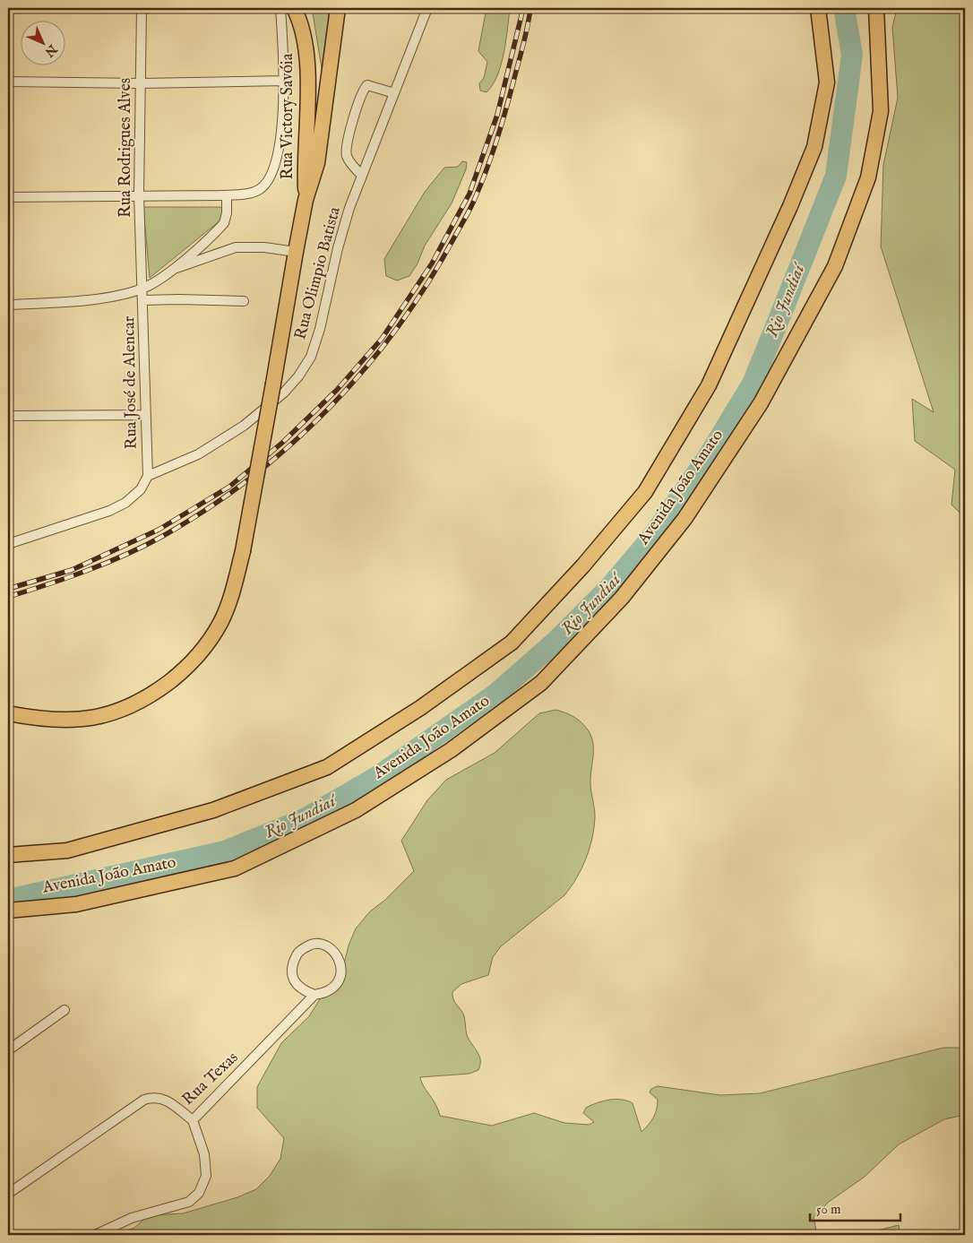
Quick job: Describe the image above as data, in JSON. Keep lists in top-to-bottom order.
{
  "streets": {
    "main road": ["Rua Victory Savóia", "Avenida João Amato"],
    "street": [
      "Rua Rodrigues Alves",
      "Rua Olimpio Batista",
      "Rua José de Alencar",
      "Rua Texas"
    ]
  },
  "crossings": [
    ["Rua Rodrigues Alves", "Rua José de Alencar"],
    ["Rua Olimpio Batista", "Rua José de Alencar"]
  ],
  "water": ["Rio Jundiaí"],
  "scale_bar": "50 m",
  "north": "bottom right"
}
